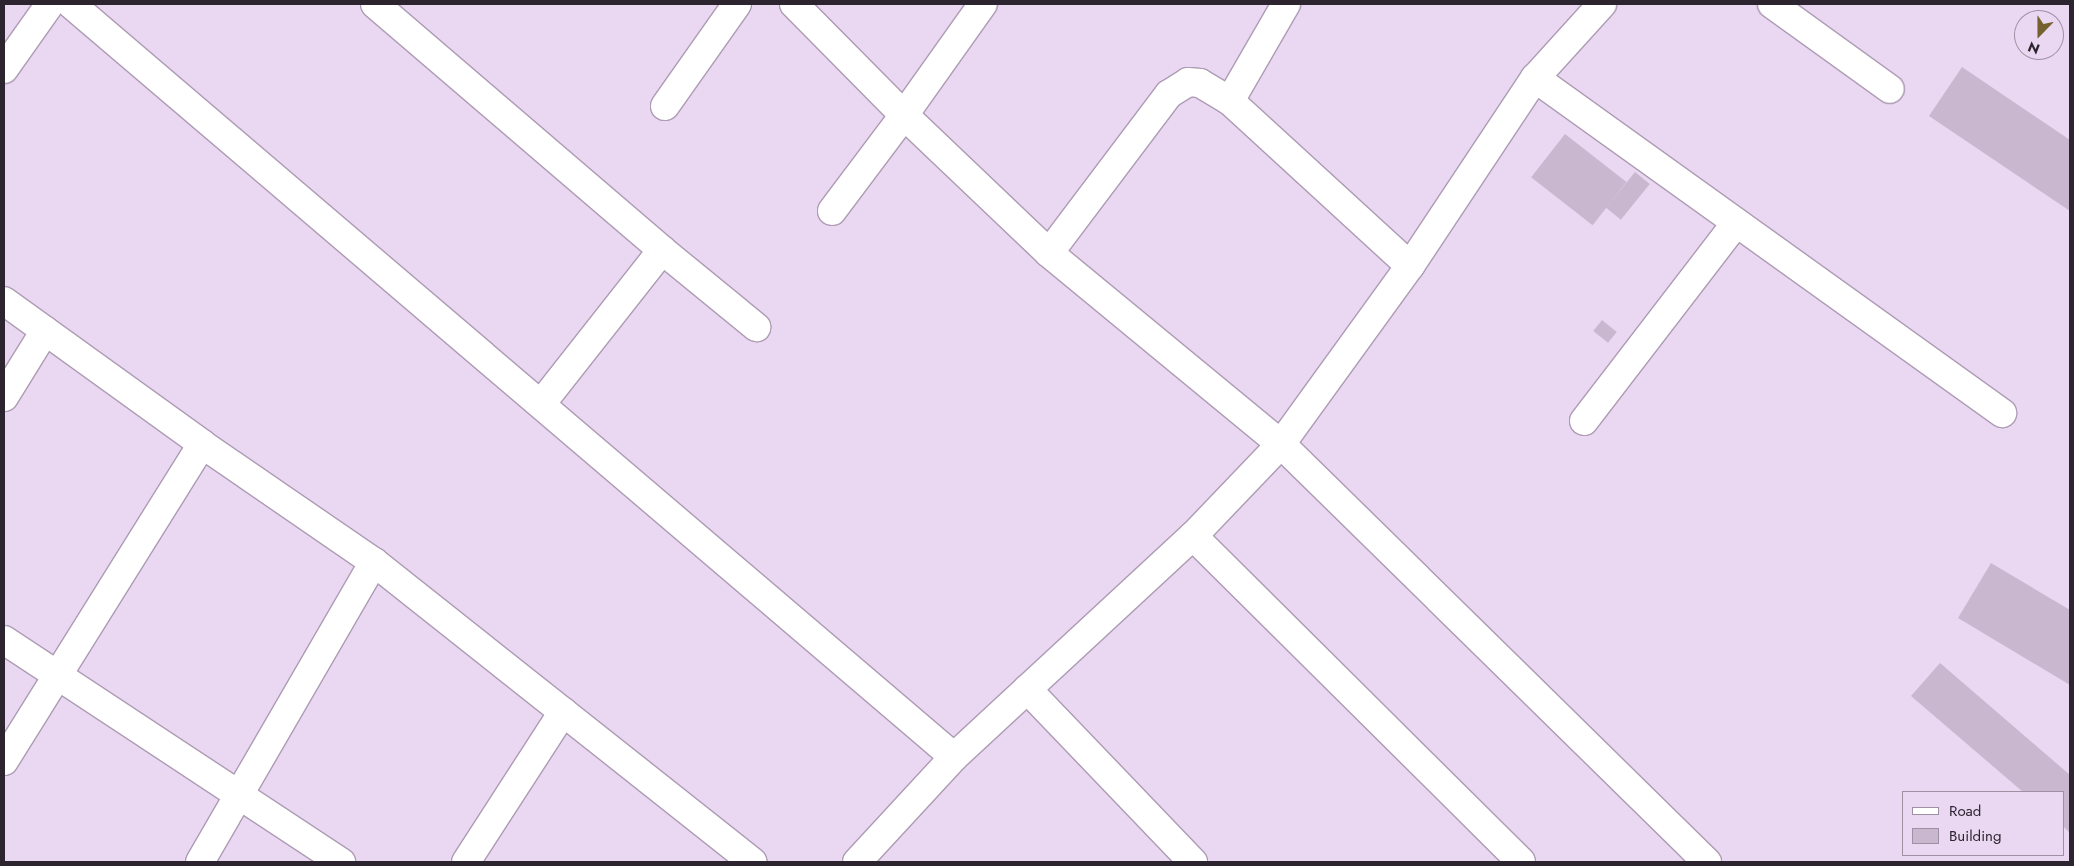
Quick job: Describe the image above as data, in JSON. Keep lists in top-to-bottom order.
{
  "legend": ["Road", "Building"],
  "north": "bottom"
}
